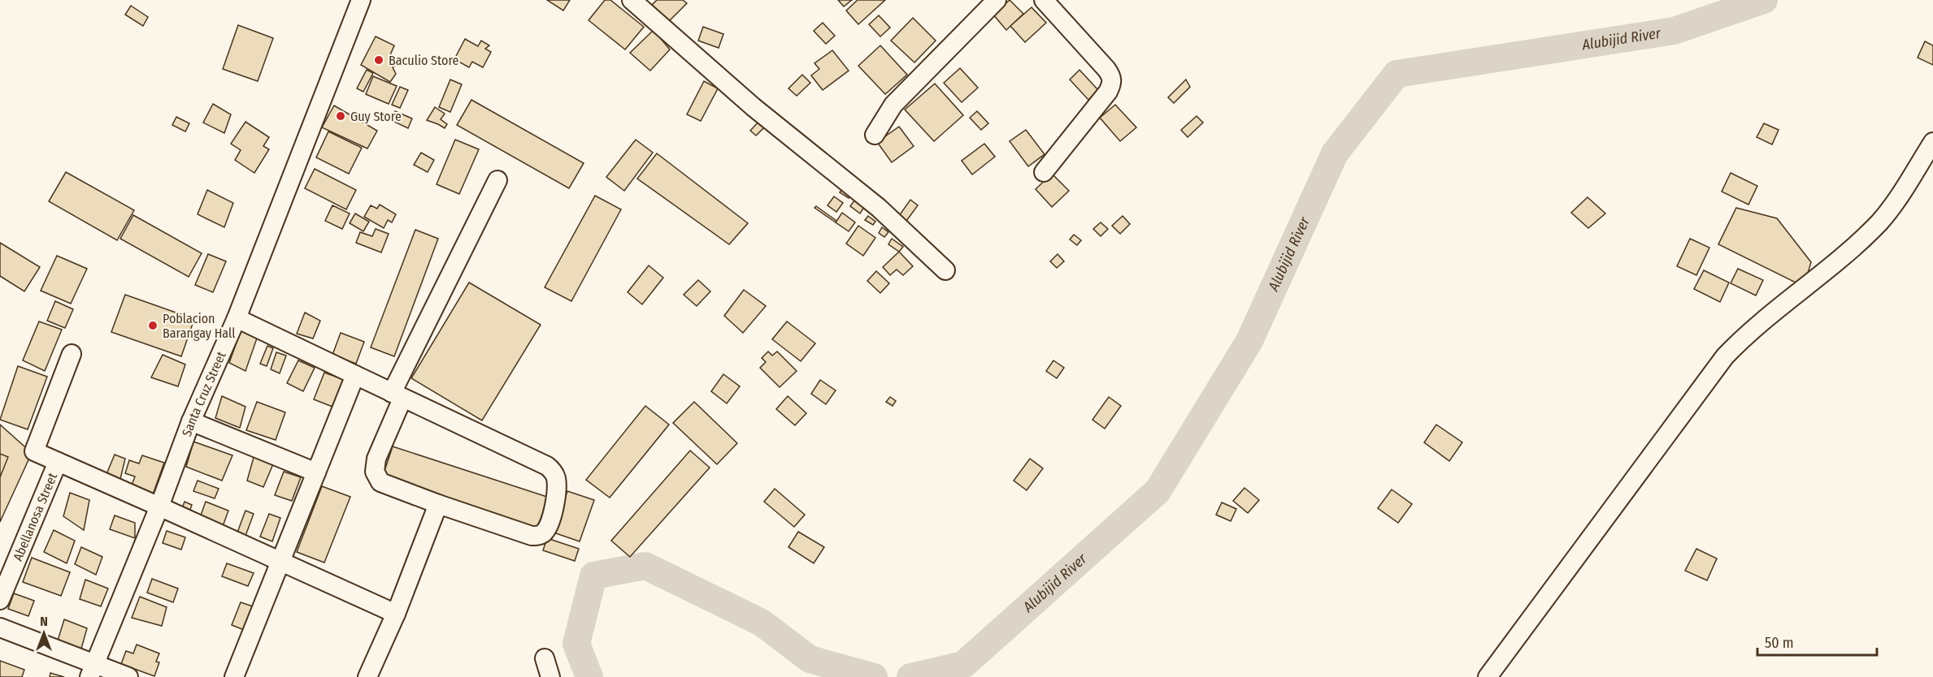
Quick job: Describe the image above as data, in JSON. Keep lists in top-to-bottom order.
{
  "streets": {
    "street": ["Santa Cruz Street", "Abellanosa Street"]
  },
  "water": ["Alubijid River"],
  "places": ["Baculio Store", "Guy Store", "Poblacion Barangay Hall"],
  "scale_bar": "50 m",
  "north": "top"
}
